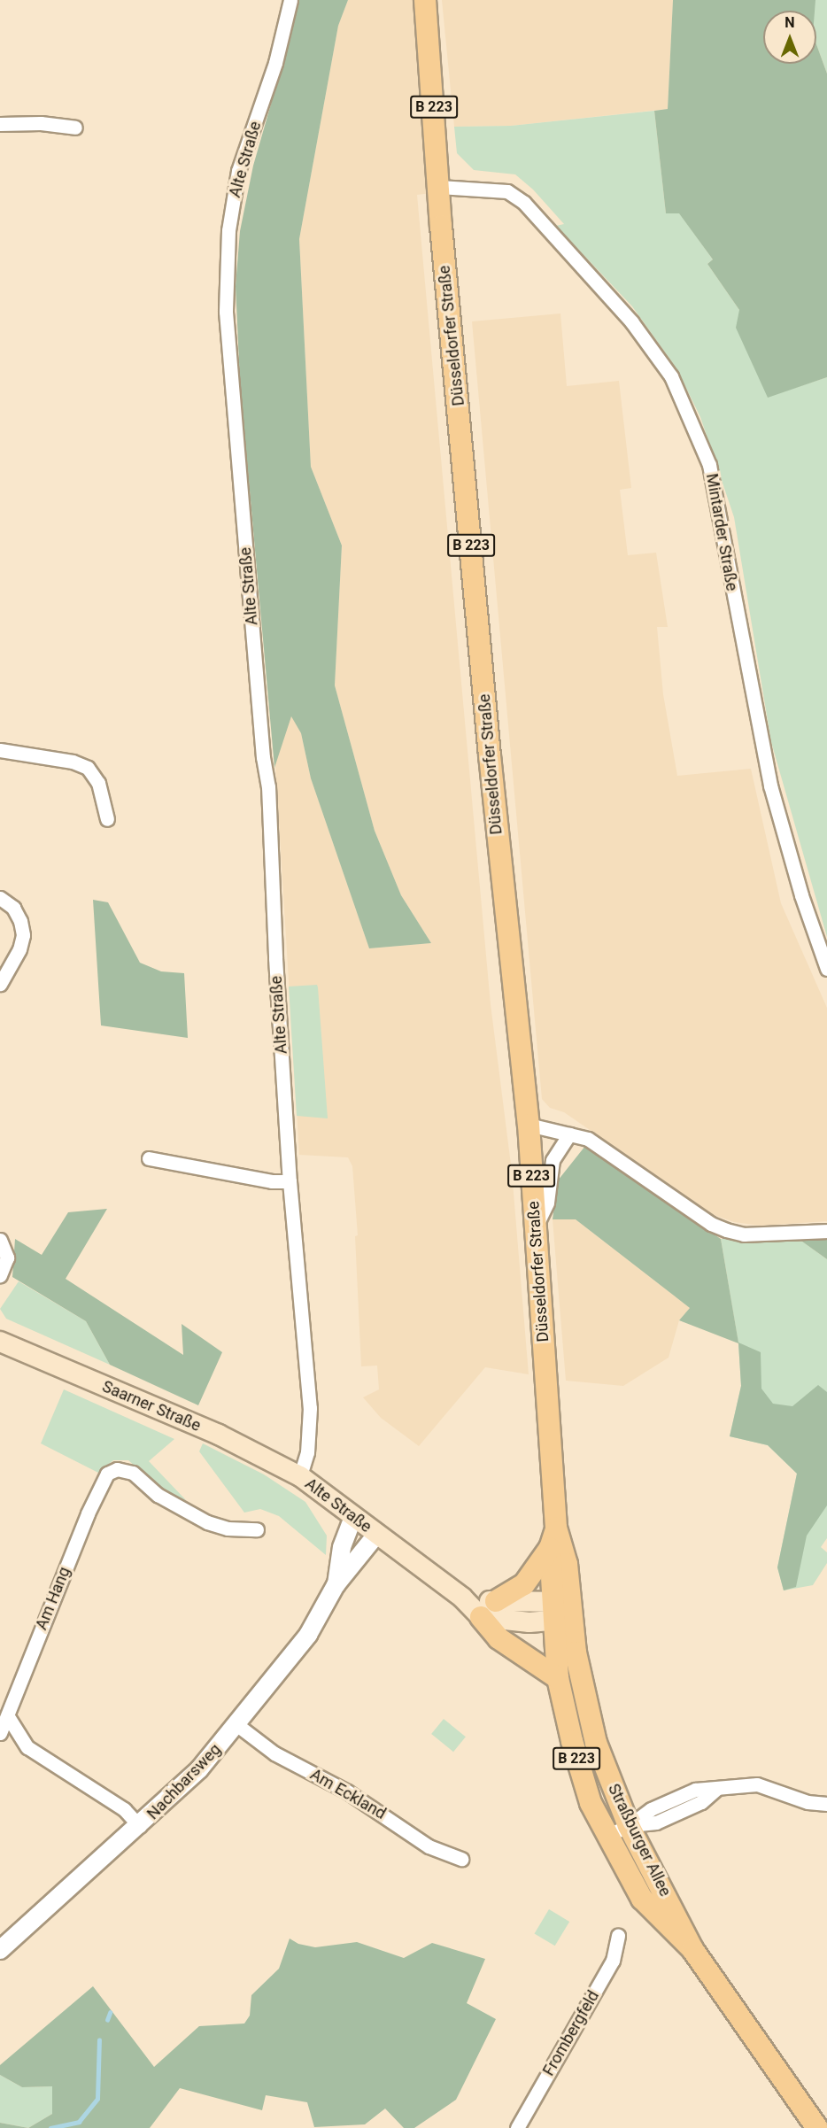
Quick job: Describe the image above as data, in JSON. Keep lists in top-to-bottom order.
{
  "streets": {
    "main road": [
      "B 223",
      "Alte Straße",
      "Düsseldorfer Straße",
      "Saarner Straße",
      "Straßburger Allee"
    ],
    "street": [
      "Mintarder Straße",
      "Am Hang",
      "Nachbarsweg",
      "Am Eckland",
      "Frombergfeld"
    ]
  },
  "crossings": [
    ["Alte Straße", "Saarner Straße"],
    ["Alte Straße", "Nachbarsweg"],
    ["Düsseldorfer Straße", "Mintarder Straße"],
    ["Düsseldorfer Straße", "Straßburger Allee"],
    ["Nachbarsweg", "Am Eckland"]
  ],
  "north": "top"
}
